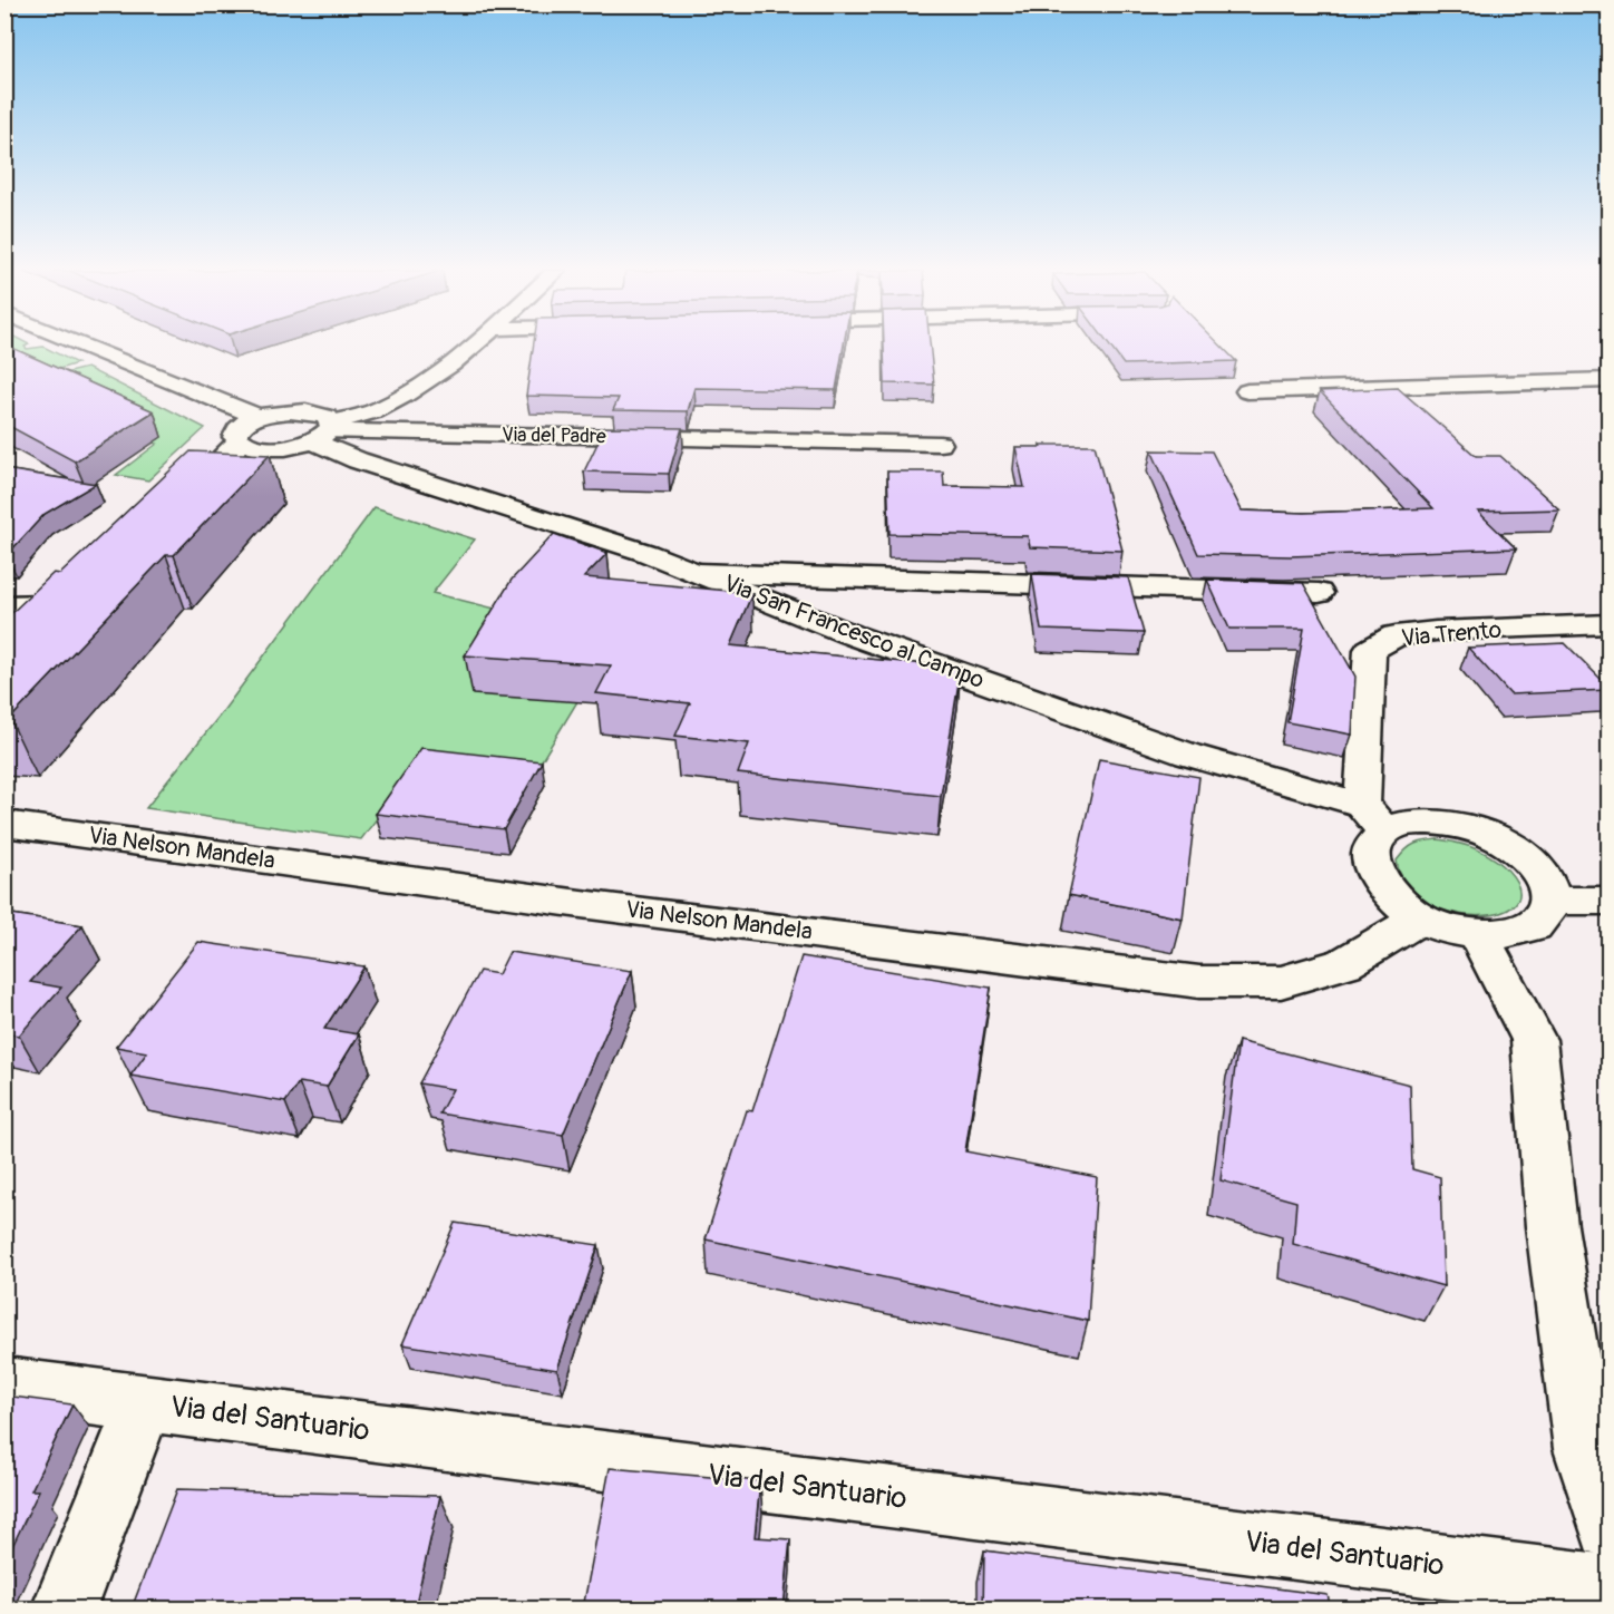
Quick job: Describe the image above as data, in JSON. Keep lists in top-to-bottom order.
{
  "streets": {
    "street": [
      "Via del Padre",
      "Via San Francesco al Campo",
      "Via Trento",
      "Via Nelson Mandela",
      "Via del Santuario"
    ]
  },
  "crossings": [
    ["Via del Padre", "Via San Francesco al Campo"],
    ["Via San Francesco al Campo", "Via Trento"]
  ]
}
